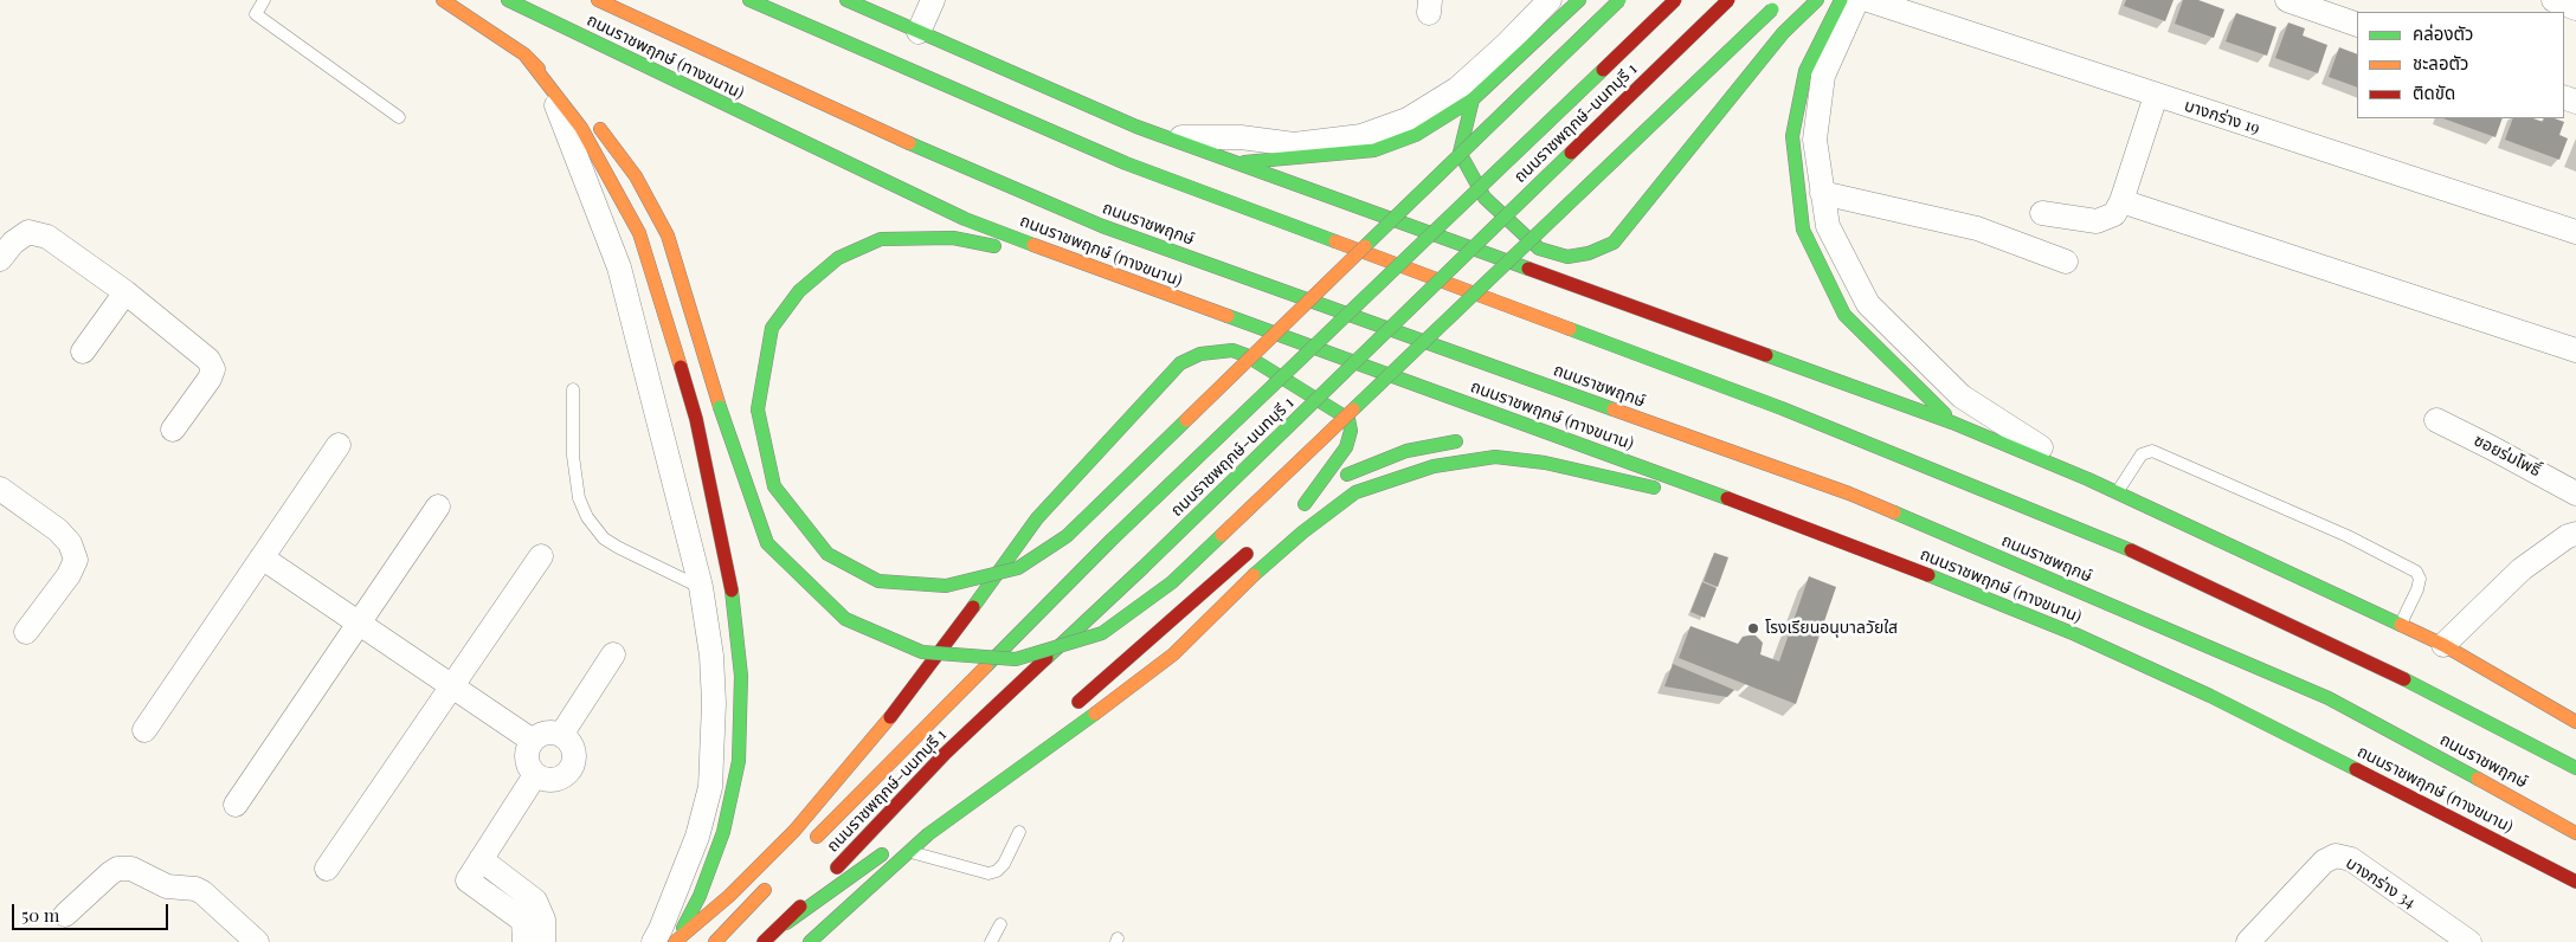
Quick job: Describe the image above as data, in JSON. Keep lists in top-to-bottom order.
{
  "streets": {
    "main road": ["ถนนราชพฤกษ์ (ทางขนาน)", "ถนนราชพฤกษ์-นนทบุรี 1", "ถนนราชพฤกษ์"],
    "street": ["บางกร่าง 19", "ซอยร่มโพธิ์", "บางกร่าง 34"]
  },
  "places": ["โรงเรียนอนุบาลวัยใส"],
  "legend": ["คล่องตัว", "ชะลอตัว", "ติดขัด"],
  "scale_bar": "50 m"
}
